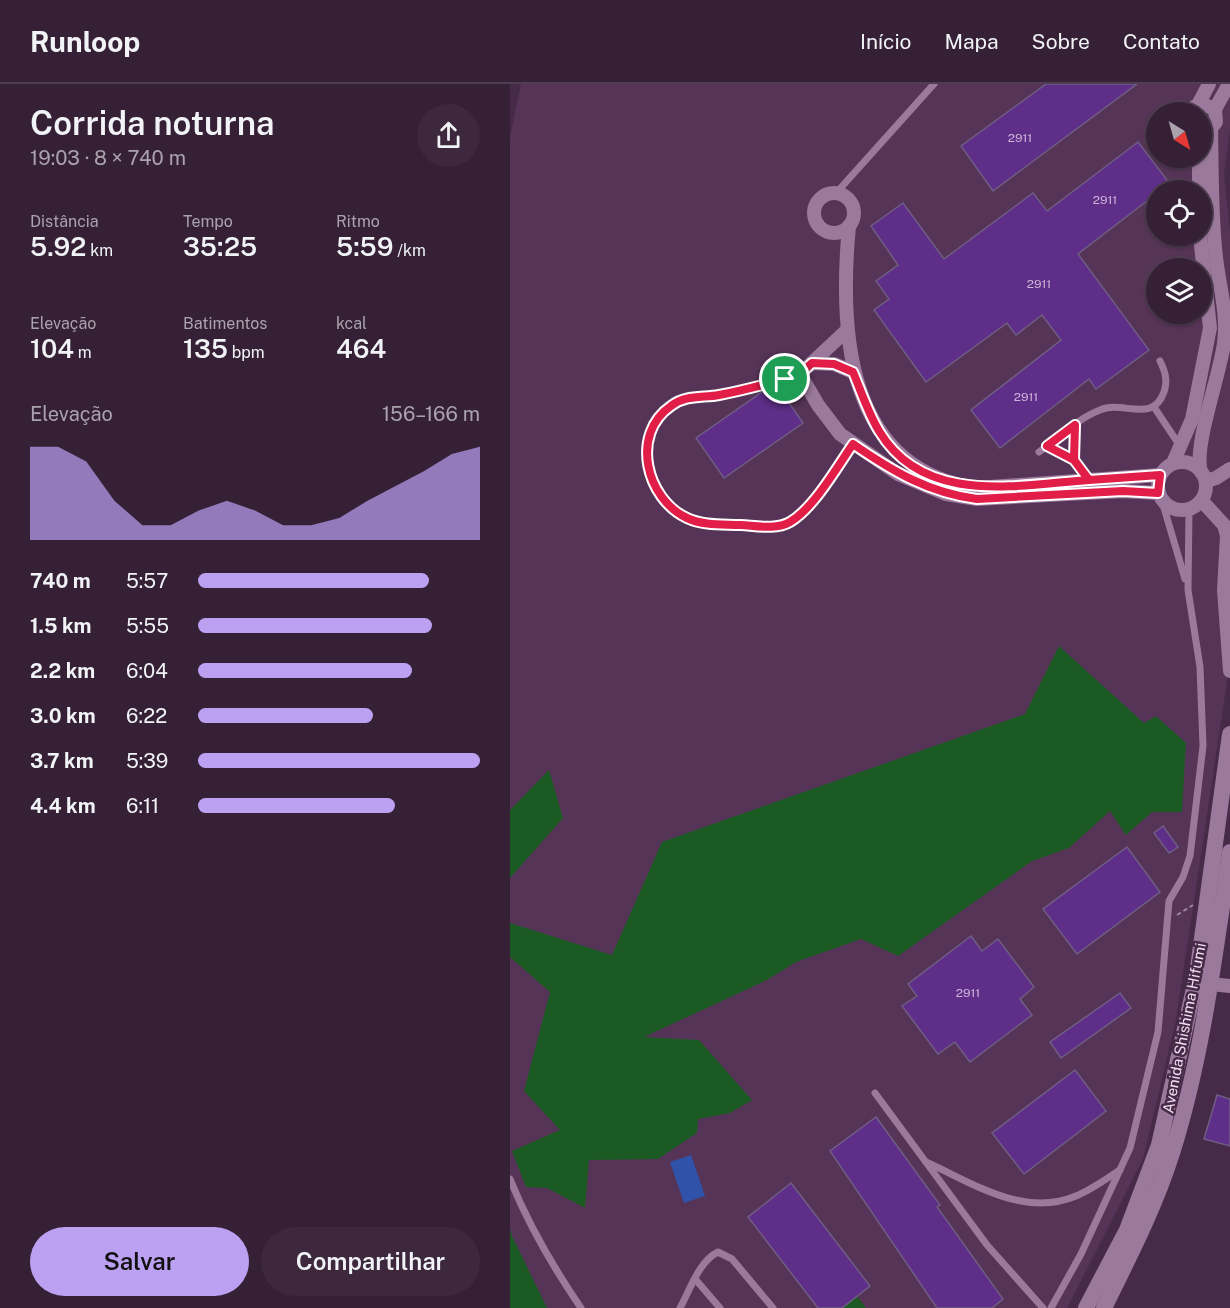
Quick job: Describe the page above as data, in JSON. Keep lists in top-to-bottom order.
{
  "streets": {
    "street": ["Avenida Shishima Hifumi"]
  },
  "house_numbers": [
    "2911",
    "2911",
    "2911",
    "2911",
    "2911"
  ],
  "north": "bottom right",
  "page": {
    "header": "Runloop",
    "nav": [
      "Início",
      "Mapa",
      "Sobre",
      "Contato"
    ],
    "heading": ["Corrida noturna", "19:03 · 8 × 740 m"],
    "stats": [
      ["Distância", "5.92 km"],
      ["Tempo", "35:25"],
      ["Ritmo", "5:59 /km"],
      ["Elevação", "104 m"],
      ["Batimentos", "135 bpm"],
      ["kcal", "464"]
    ],
    "chart": ["Elevação", "156–166 m"],
    "list": [
      {
        "name": "740 m",
        "note": "5:57"
      },
      {
        "name": "1.5 km",
        "note": "5:55"
      },
      {
        "name": "2.2 km",
        "note": "6:04"
      },
      {
        "name": "3.0 km",
        "note": "6:22"
      },
      {
        "name": "3.7 km",
        "note": "5:39"
      },
      {
        "name": "4.4 km",
        "note": "6:11"
      }
    ],
    "buttons": ["Salvar", "Compartilhar"]
  }
}
